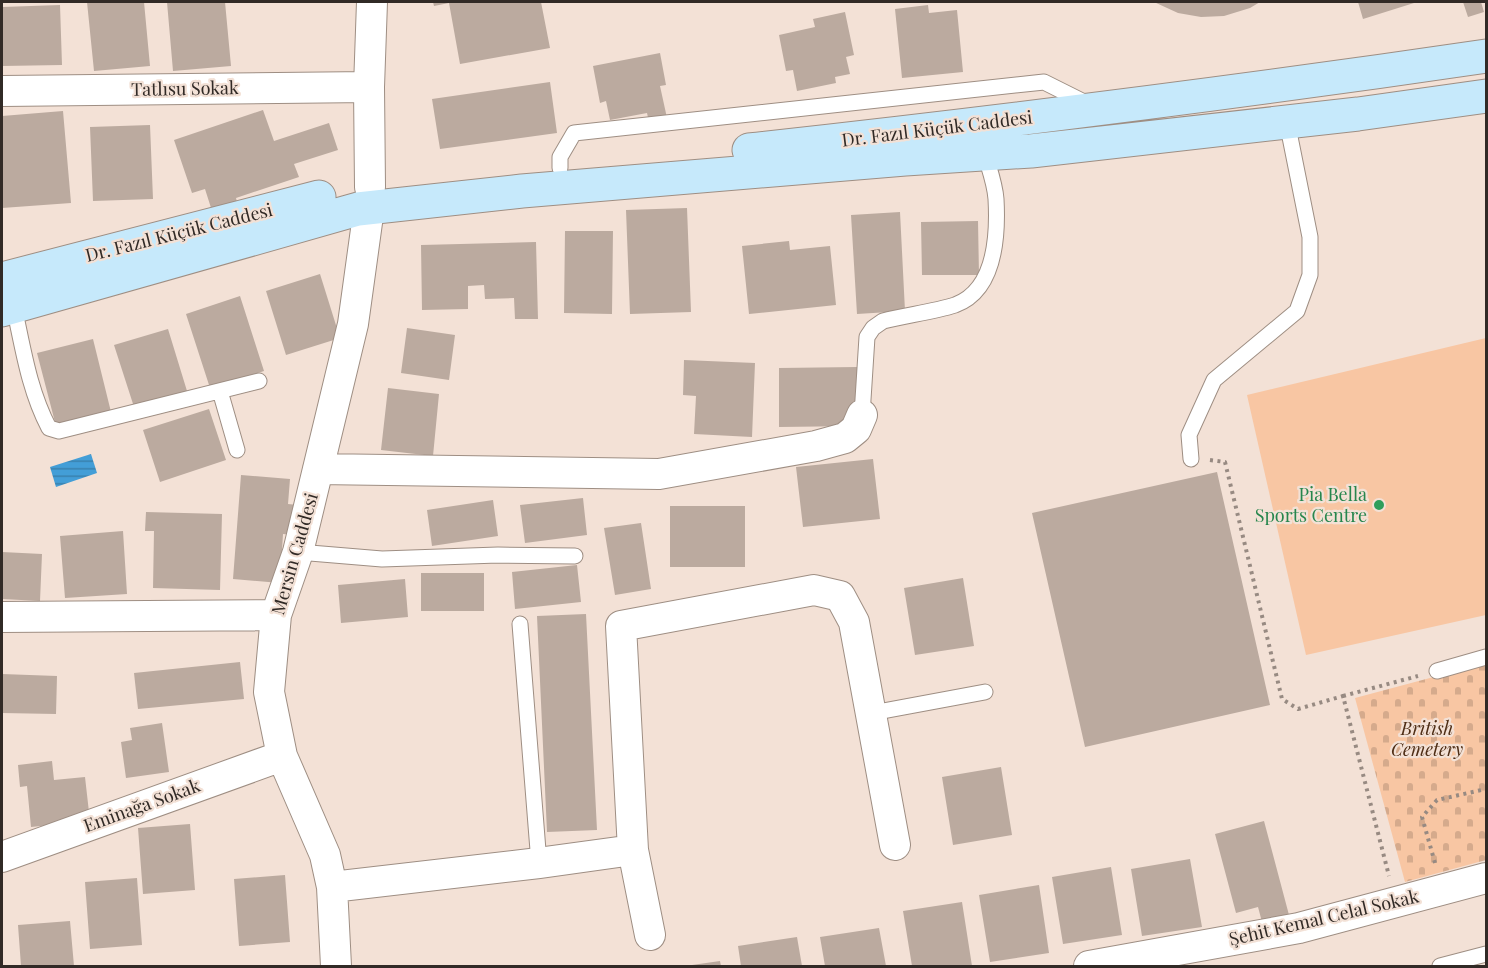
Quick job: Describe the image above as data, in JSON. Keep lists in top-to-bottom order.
{
  "streets": {
    "street": [
      "Tatlısu Sokak",
      "Dr. Fazıl Küçük Caddesi",
      "Mersin Caddesi",
      "Eminağa Sokak",
      "Şehit Kemal Celal Sokak"
    ]
  },
  "crossings": [
    ["Tatlısu Sokak", "Mersin Caddesi"],
    ["Dr. Fazıl Küçük Caddesi", "Mersin Caddesi"],
    ["Mersin Caddesi", "Eminağa Sokak"]
  ],
  "parks": ["British Cemetery"],
  "places": ["Pia Bella Sports Centre"]
}
